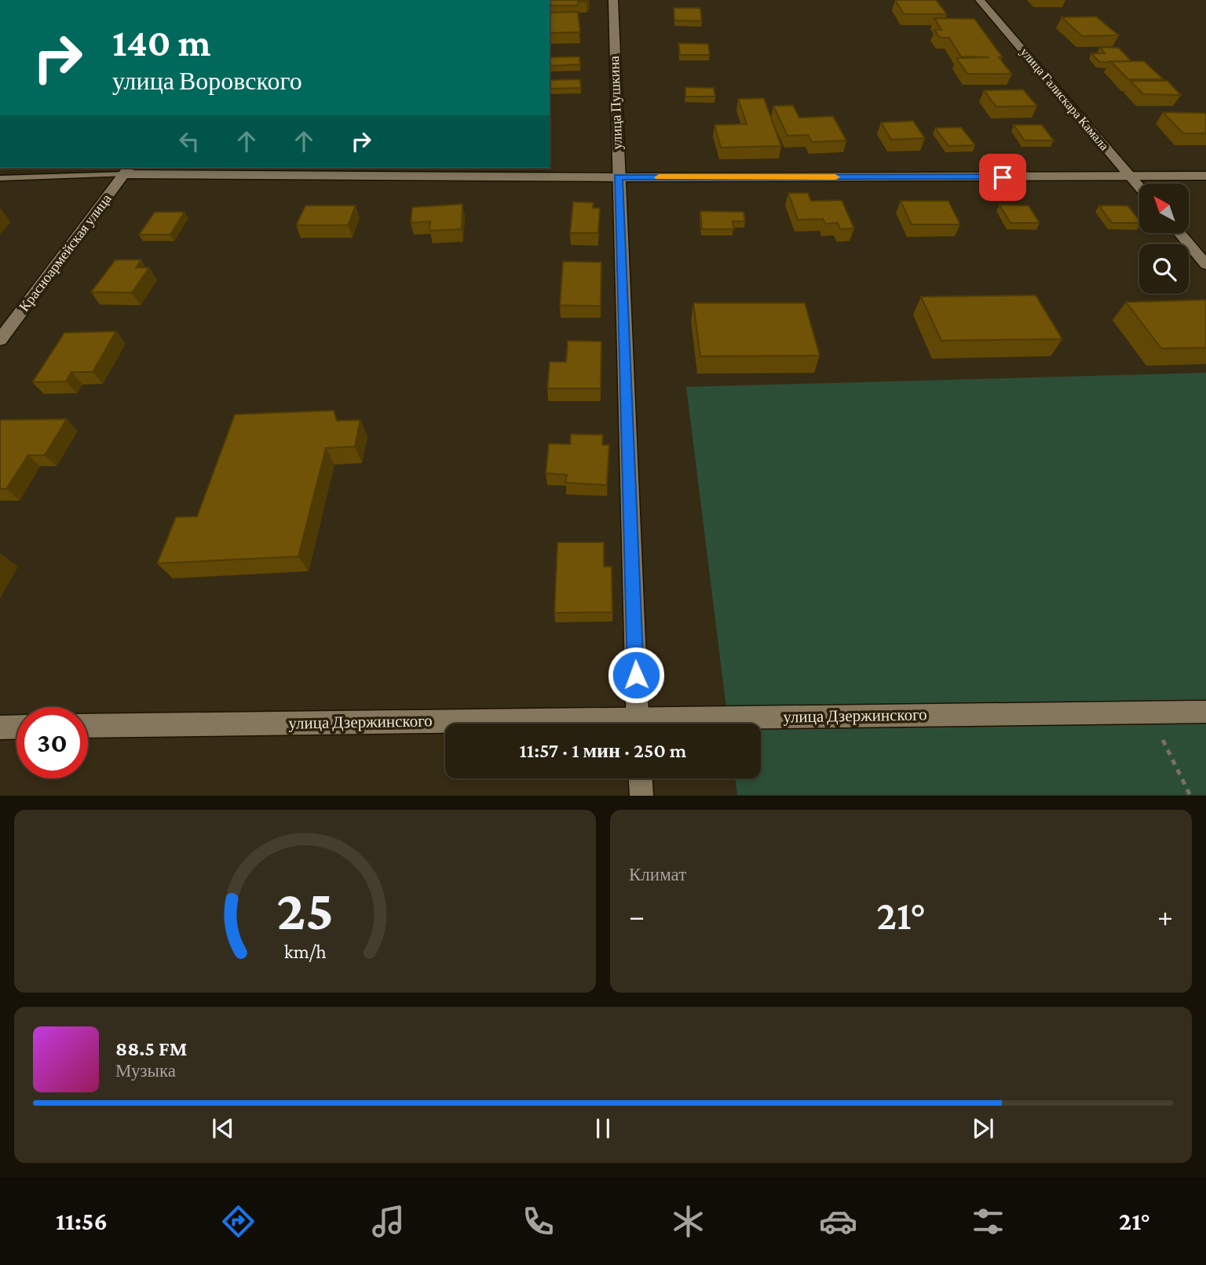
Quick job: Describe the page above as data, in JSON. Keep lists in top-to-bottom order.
{
  "streets": {
    "street": [
      "улица Галискара Камала",
      "улица Пушкина",
      "Красноармейская улица",
      "улица Дзержинского"
    ]
  },
  "north": "top left",
  "page": {
    "turn": ["140 m", "улица Воровского"],
    "limit": "30",
    "trip": "11:57 · 1 мин · 250 m",
    "tile": "Климат",
    "heat": ["−", "21°", "+"],
    "song": ["88.5 FM", "Музыка"],
    "tabs": ["11:56", "21°"],
    "gauge": ["25", "km/h"]
  }
}
